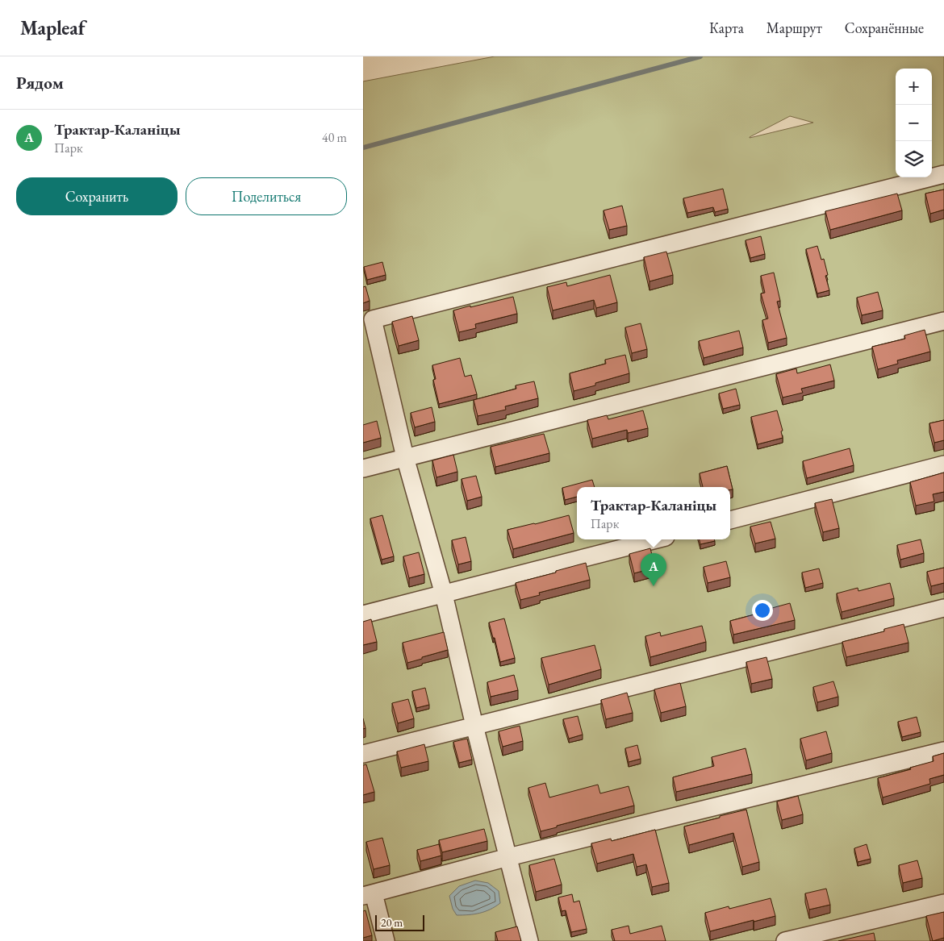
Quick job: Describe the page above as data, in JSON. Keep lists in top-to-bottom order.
{
  "scale_bar": "20 m",
  "page": {
    "header": "Mapleaf",
    "nav": ["Карта", "Маршрут", "Сохранённые"],
    "heading": "Рядом",
    "map_buttons": ["+", "−"],
    "list": [
      {
        "mark": "A",
        "name": "Трактар-Каланіцы",
        "note": "Парк",
        "value": "40 m"
      }
    ],
    "buttons": ["Сохранить", "Поделиться"],
    "popup": ["Трактар-Каланіцы", "Парк"],
    "pins": "A",
    "scale": "20 m"
  }
}
